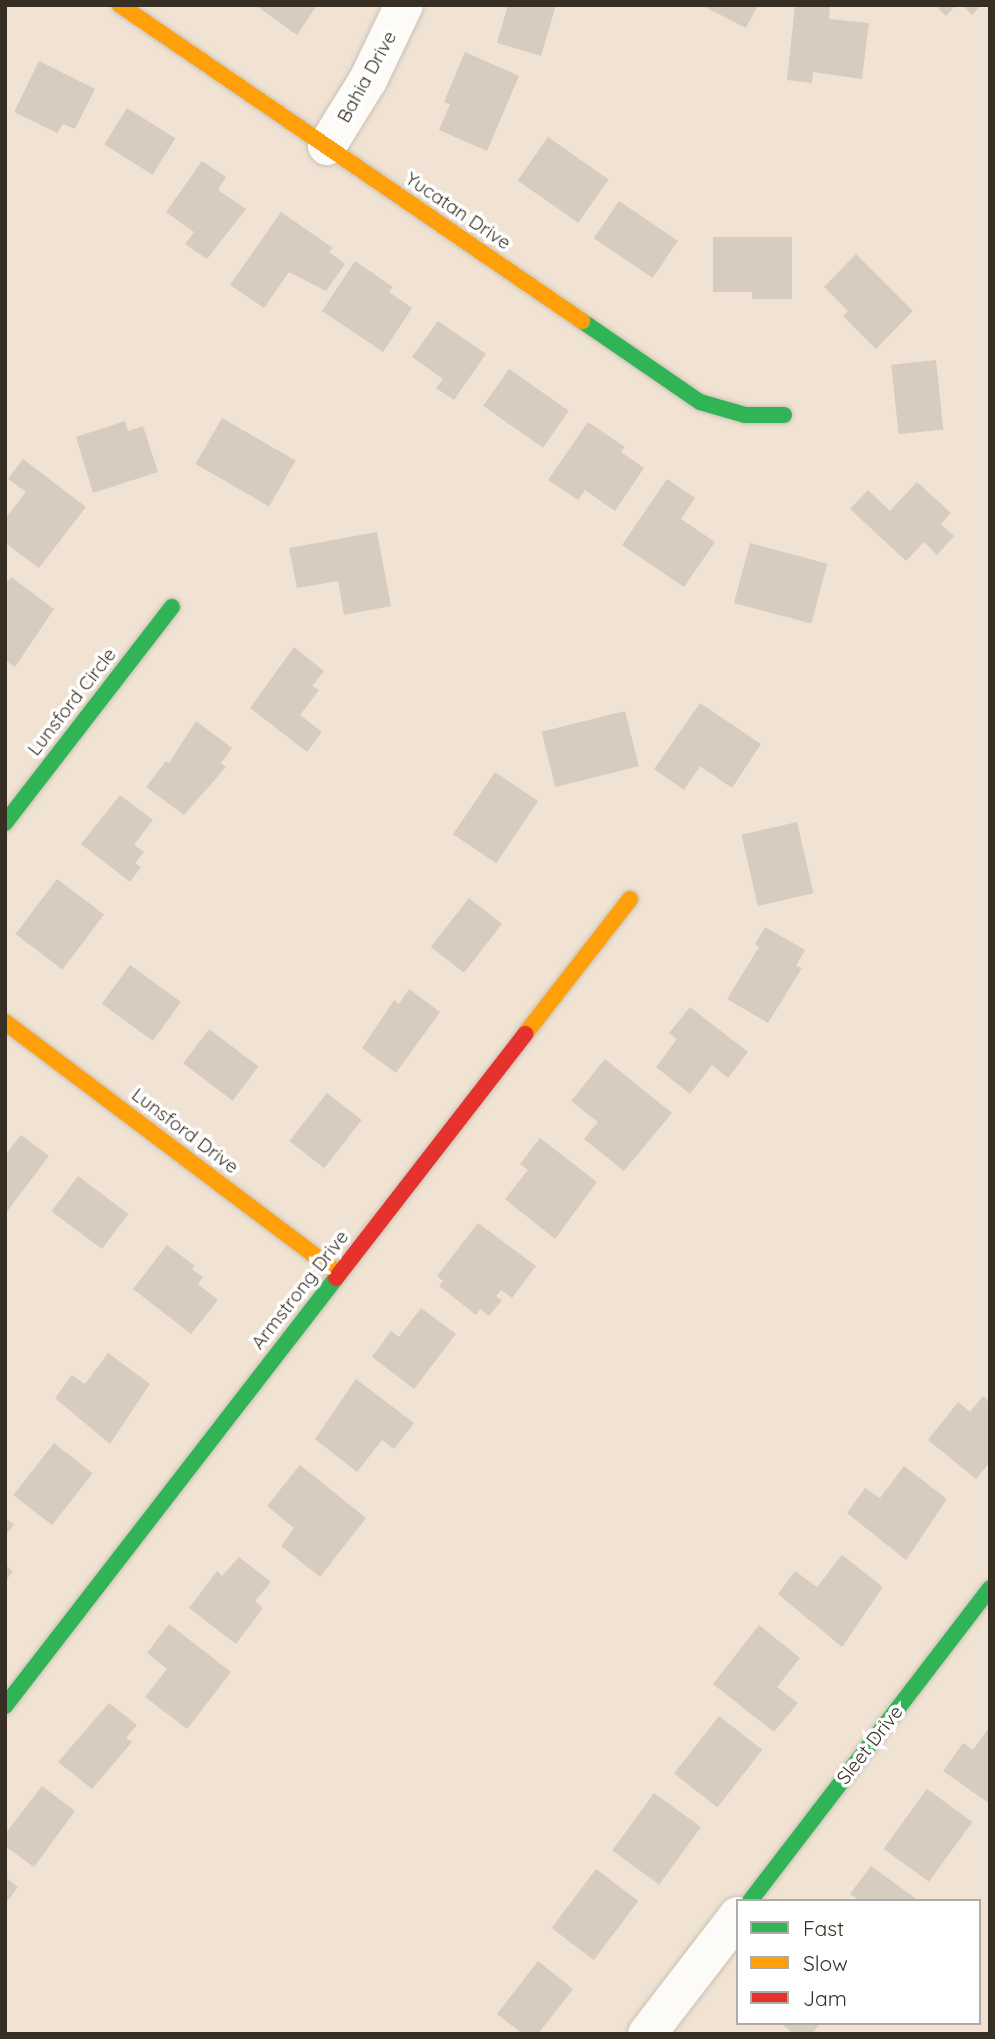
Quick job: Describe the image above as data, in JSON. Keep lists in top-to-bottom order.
{
  "streets": {
    "street": [
      "Bahia Drive",
      "Yucatan Drive",
      "Lunsford Circle",
      "Lunsford Drive",
      "Armstrong Drive",
      "Sleet Drive"
    ]
  },
  "crossings": [
    ["Bahia Drive", "Yucatan Drive"],
    ["Lunsford Drive", "Armstrong Drive"]
  ],
  "legend": ["Fast", "Slow", "Jam"]
}
